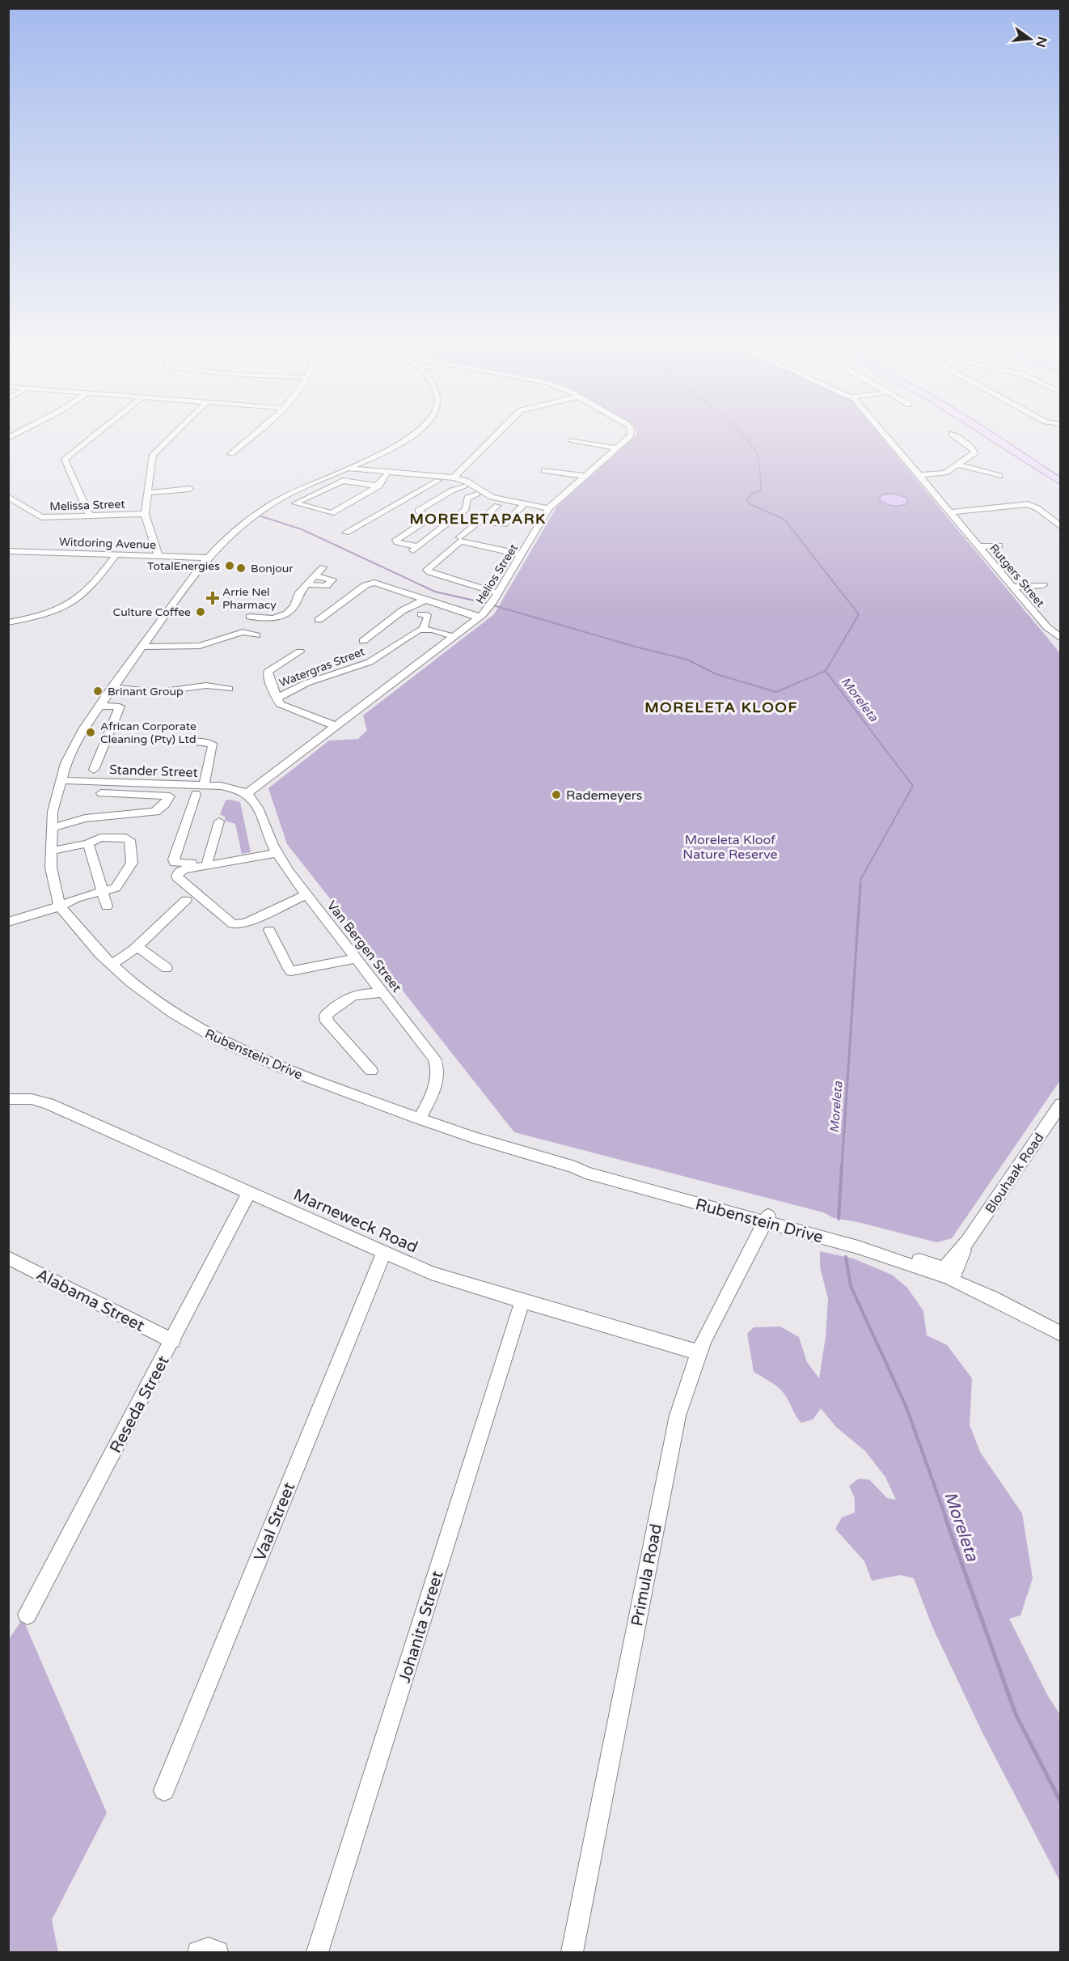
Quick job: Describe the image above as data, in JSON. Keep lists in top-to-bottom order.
{
  "streets": {
    "street": [
      "Melissa Street",
      "Witdoring Avenue",
      "Helios Street",
      "Rutgers Street",
      "Watergras Street",
      "Stander Street",
      "Van Bergen Street",
      "Rubenstein Drive",
      "Blouhaak Road",
      "Marneweck Road",
      "Alabama Street",
      "Reseda Street",
      "Vaal Street",
      "Primula Road",
      "Johanita Street"
    ]
  },
  "crossings": [
    ["Witdoring Avenue", "Rubenstein Drive"],
    ["Helios Street", "Stander Street"],
    ["Helios Street", "Van Bergen Street"],
    ["Stander Street", "Van Bergen Street"],
    ["Stander Street", "Rubenstein Drive"],
    ["Van Bergen Street", "Rubenstein Drive"],
    ["Rubenstein Drive", "Blouhaak Road"],
    ["Rubenstein Drive", "Primula Road"],
    ["Marneweck Road", "Reseda Street"],
    ["Marneweck Road", "Vaal Street"],
    ["Marneweck Road", "Primula Road"],
    ["Marneweck Road", "Johanita Street"],
    ["Alabama Street", "Reseda Street"]
  ],
  "districts": ["MORELETAPARK", "MORELETA KLOOF"],
  "water": ["Moreleta"],
  "parks": ["Moreleta Kloof Nature Reserve"],
  "places": {
    "other": [
      "TotalEnergies",
      "Bonjour",
      "Culture Coffee",
      "Brinant Group",
      "African Corporate Cleaning (Pty) Ltd",
      "Rademeyers"
    ],
    "health": ["Arrie Nel Pharmacy"]
  },
  "north": "right"
}
